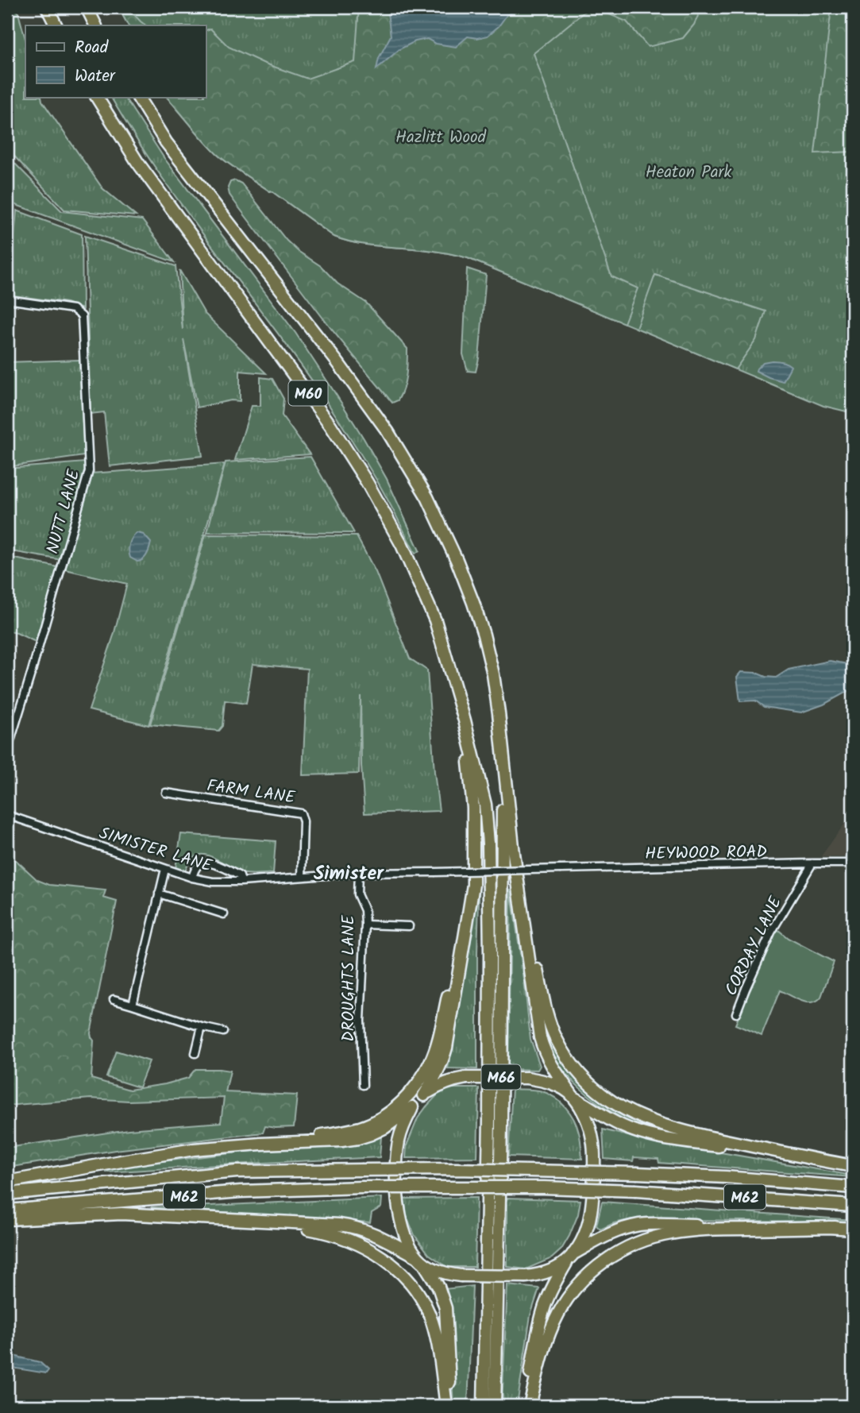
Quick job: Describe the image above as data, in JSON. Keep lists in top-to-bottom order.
{
  "streets": {
    "highway": ["M60", "M66", "M62"],
    "street": [
      "NUTT LANE",
      "FARM LANE",
      "SIMISTER LANE",
      "HEYWOOD ROAD",
      "CORDAY LANE",
      "DROUGHTS LANE"
    ]
  },
  "crossings": [
    ["M60", "M66"],
    ["FARM LANE", "SIMISTER LANE"],
    ["SIMISTER LANE", "HEYWOOD ROAD"],
    ["SIMISTER LANE", "DROUGHTS LANE"],
    ["HEYWOOD ROAD", "CORDAY LANE"]
  ],
  "districts": ["Simister"],
  "parks": ["Hazlitt Wood", "Heaton Park"],
  "legend": ["Road", "Water"]
}
